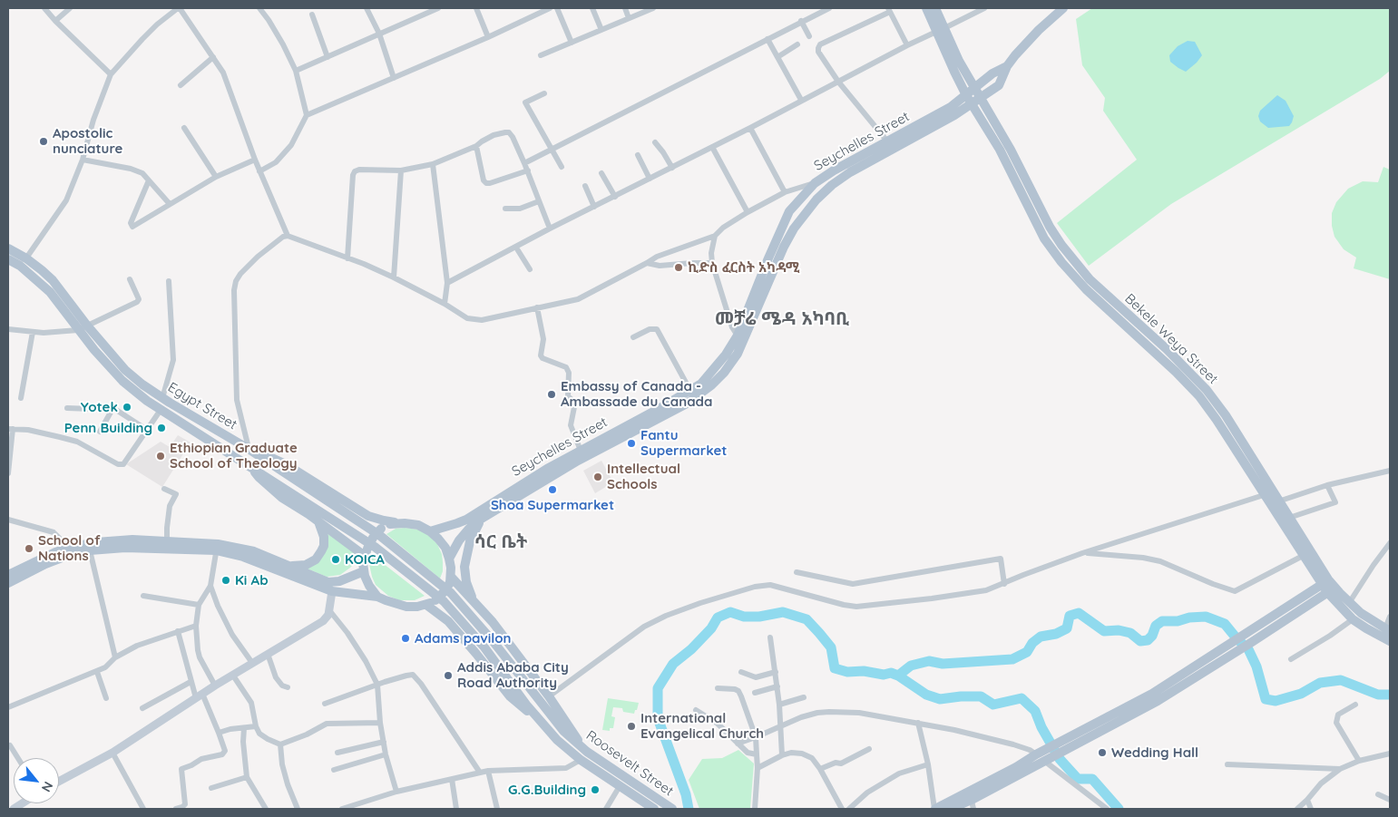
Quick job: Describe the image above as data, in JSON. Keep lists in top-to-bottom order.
{
  "streets": {
    "main road": [
      "Seychelles Street",
      "Bekele Weya Street",
      "Egypt Street",
      "Roosevelt Street"
    ]
  },
  "crossings": [
    ["Seychelles Street", "Bekele Weya Street"],
    ["Egypt Street", "Roosevelt Street"]
  ],
  "districts": ["መቻሬ ሜዳ አካባቢ", "ሳር ቤት"],
  "places": [
    "Apostolic nunciature",
    "ኪድስ ፈርስት አካዳሚ",
    "Embassy of Canada - Ambassade du Canada",
    "Yotek",
    "Penn Building",
    "Fantu Supermarket",
    "Ethiopian Graduate School of Theology",
    "Intellectual Schools",
    "Shoa Supermarket",
    "School of Nations",
    "KOICA",
    "Ki Ab",
    "Adams pavilon",
    "Addis Ababa City Road Authority",
    "International Evangelical Church",
    "Wedding Hall",
    "G.G.Building"
  ],
  "north": "bottom right"
}
